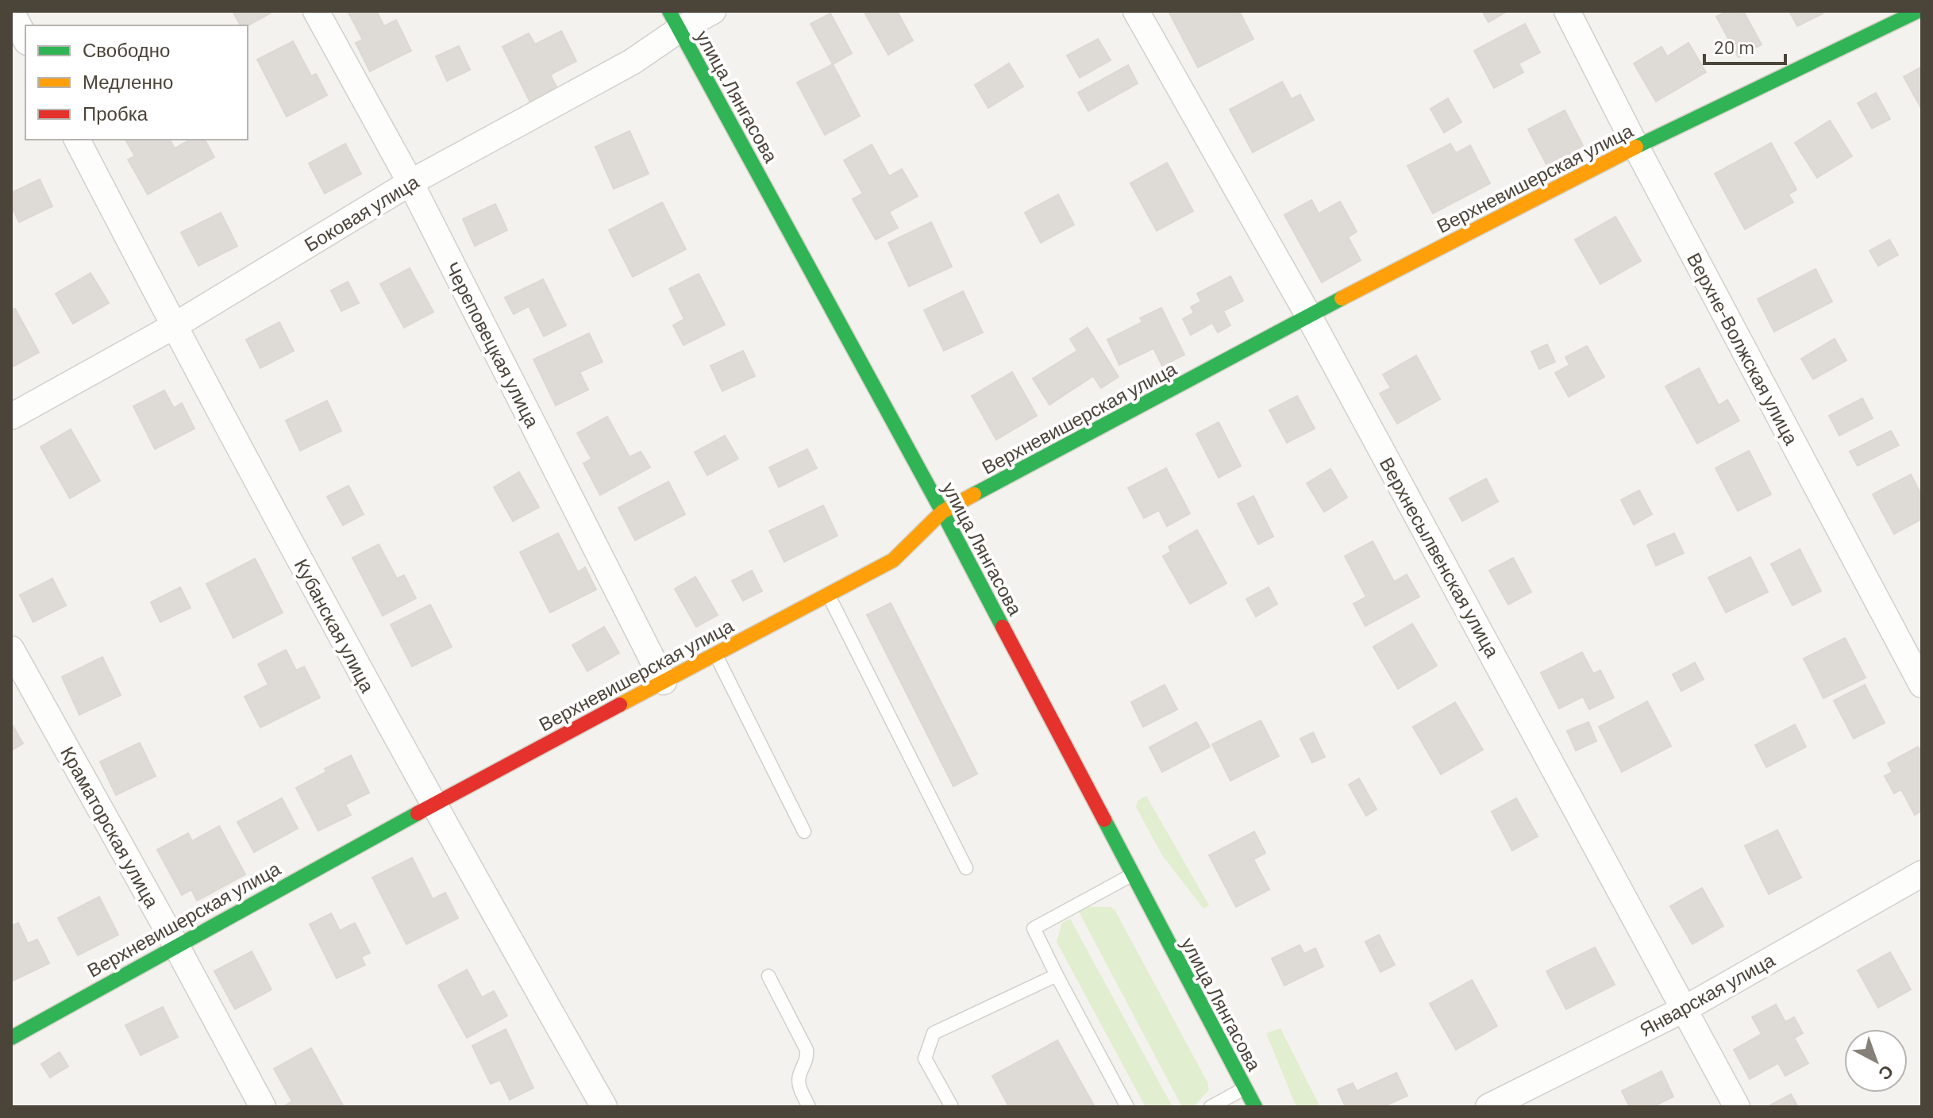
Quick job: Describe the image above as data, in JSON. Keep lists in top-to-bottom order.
{
  "streets": {
    "street": [
      "улица Лянгасова",
      "Верхневишерская улица",
      "Боковая улица",
      "Череповецкая улица",
      "Верхне-Волжская улица",
      "Верхнесылвенская улица",
      "Кубанская улица",
      "Краматорская улица",
      "Январская улица"
    ]
  },
  "crossings": [
    ["улица Лянгасова", "Верхневишерская улица"],
    ["улица Лянгасова", "Боковая улица"],
    ["Верхневишерская улица", "Череповецкая улица"],
    ["Верхневишерская улица", "Верхне-Волжская улица"],
    ["Верхневишерская улица", "Верхнесылвенская улица"],
    ["Верхневишерская улица", "Кубанская улица"],
    ["Верхневишерская улица", "Краматорская улица"],
    ["Боковая улица", "Череповецкая улица"],
    ["Боковая улица", "Кубанская улица"],
    ["Верхнесылвенская улица", "Январская улица"]
  ],
  "legend": ["Свободно", "Медленно", "Пробка"],
  "scale_bar": "20 m",
  "north": "bottom right"
}
